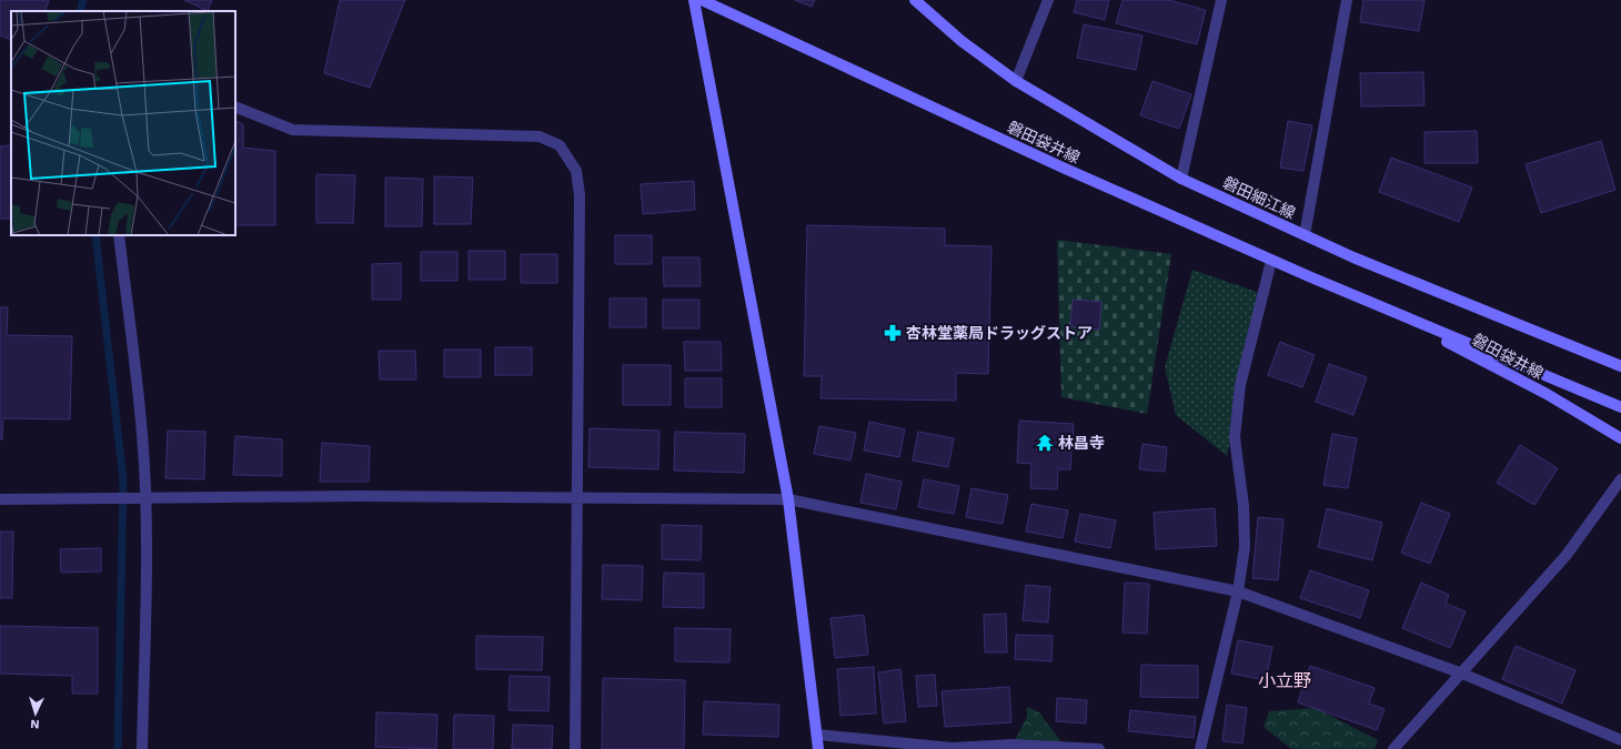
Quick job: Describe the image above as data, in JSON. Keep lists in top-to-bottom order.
{
  "streets": {
    "main road": ["磐田袋井線", "磐田細江線"]
  },
  "districts": ["小立野"],
  "places": {
    "pharmacy": ["杏林堂薬局ドラッグストア"],
    "temple": ["林昌寺"]
  },
  "north": "bottom"
}
